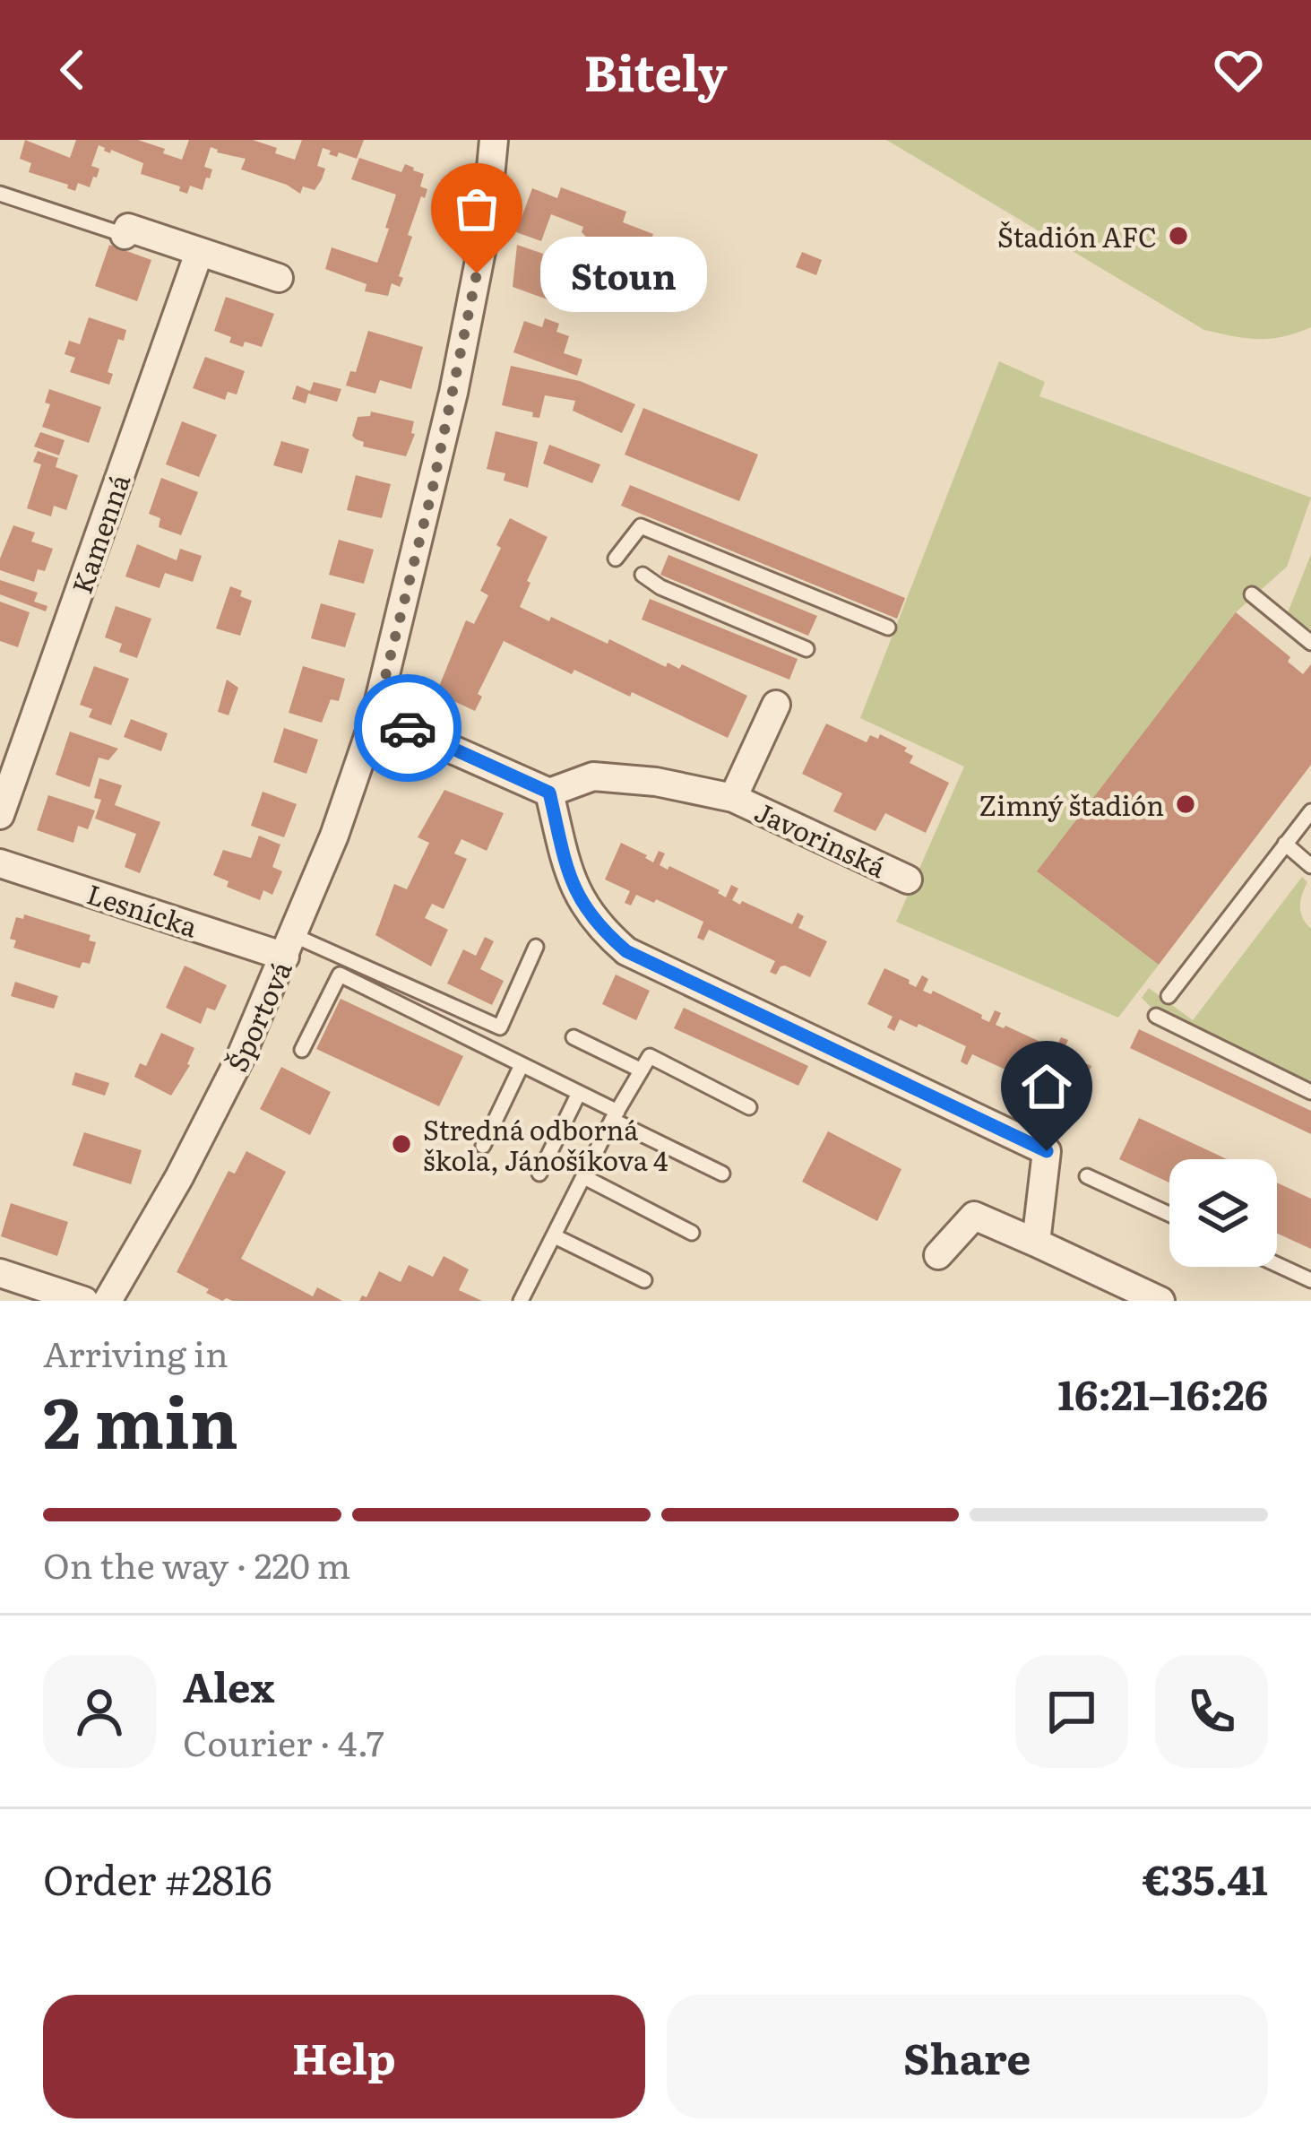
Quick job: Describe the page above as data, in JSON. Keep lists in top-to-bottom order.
{
  "streets": {
    "street": [
      "Kamenná",
      "Javorinská",
      "Lesnícka",
      "Športová"
    ]
  },
  "crossings": [
    ["Lesnícka", "Športová"]
  ],
  "places": [
    "Štadión AFC",
    "Stoun",
    "Zimný štadión",
    "Stredná odborná škola, Jánošíkova 4"
  ],
  "page": {
    "header": "Bitely",
    "bubble": "Stoun",
    "heading": ["2 min", "Arriving in", "16:21–16:26"],
    "panel": [
      "Alex",
      "Courier · 4.7",
      "Order #2816",
      "€35.41"
    ],
    "bar": "On the way · 220 m",
    "buttons": ["Help", "Share"]
  }
}
